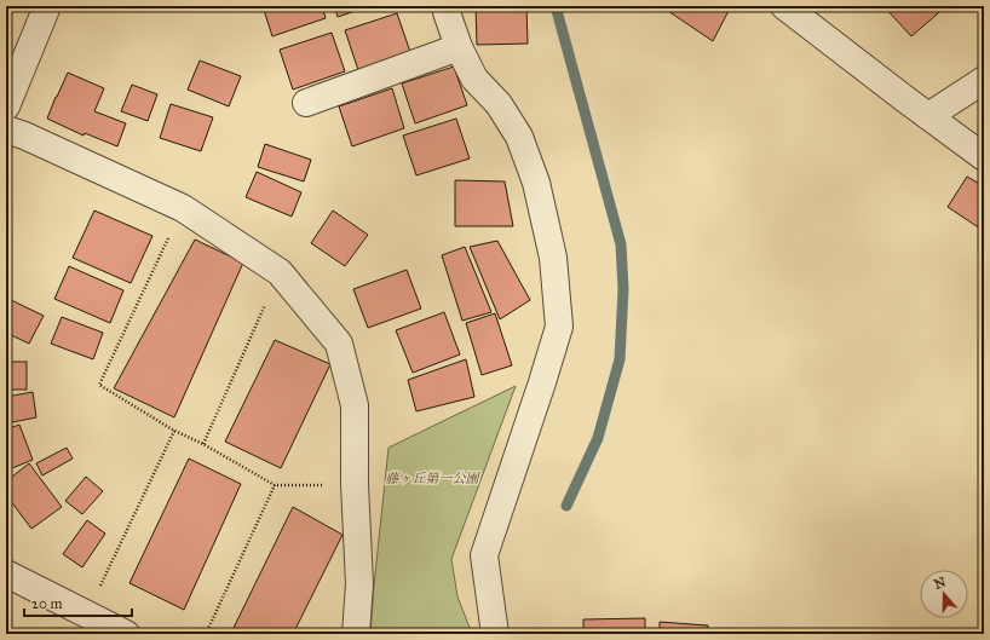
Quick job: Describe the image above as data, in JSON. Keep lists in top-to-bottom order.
{
  "parks": ["藤ヶ丘第一公園"],
  "scale_bar": "20 m",
  "north": "top"
}
